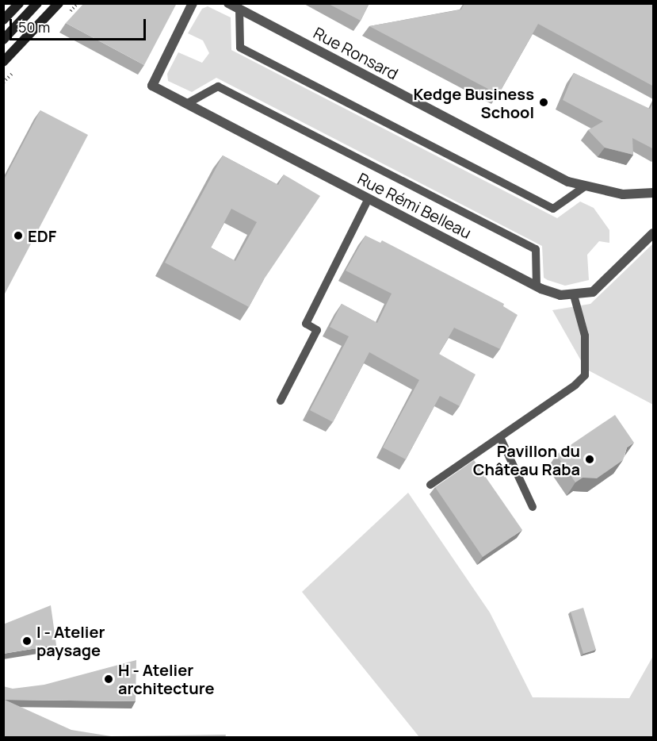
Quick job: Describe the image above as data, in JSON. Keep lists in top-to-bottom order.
{
  "streets": {
    "street": ["Rue Ronsard", "Rue Rémi Belleau"]
  },
  "places": [
    "Kedge Business School",
    "EDF",
    "Pavillon du Château Raba",
    "I - Atelier paysage",
    "H - Atelier architecture"
  ],
  "scale_bar": "50 m"
}
